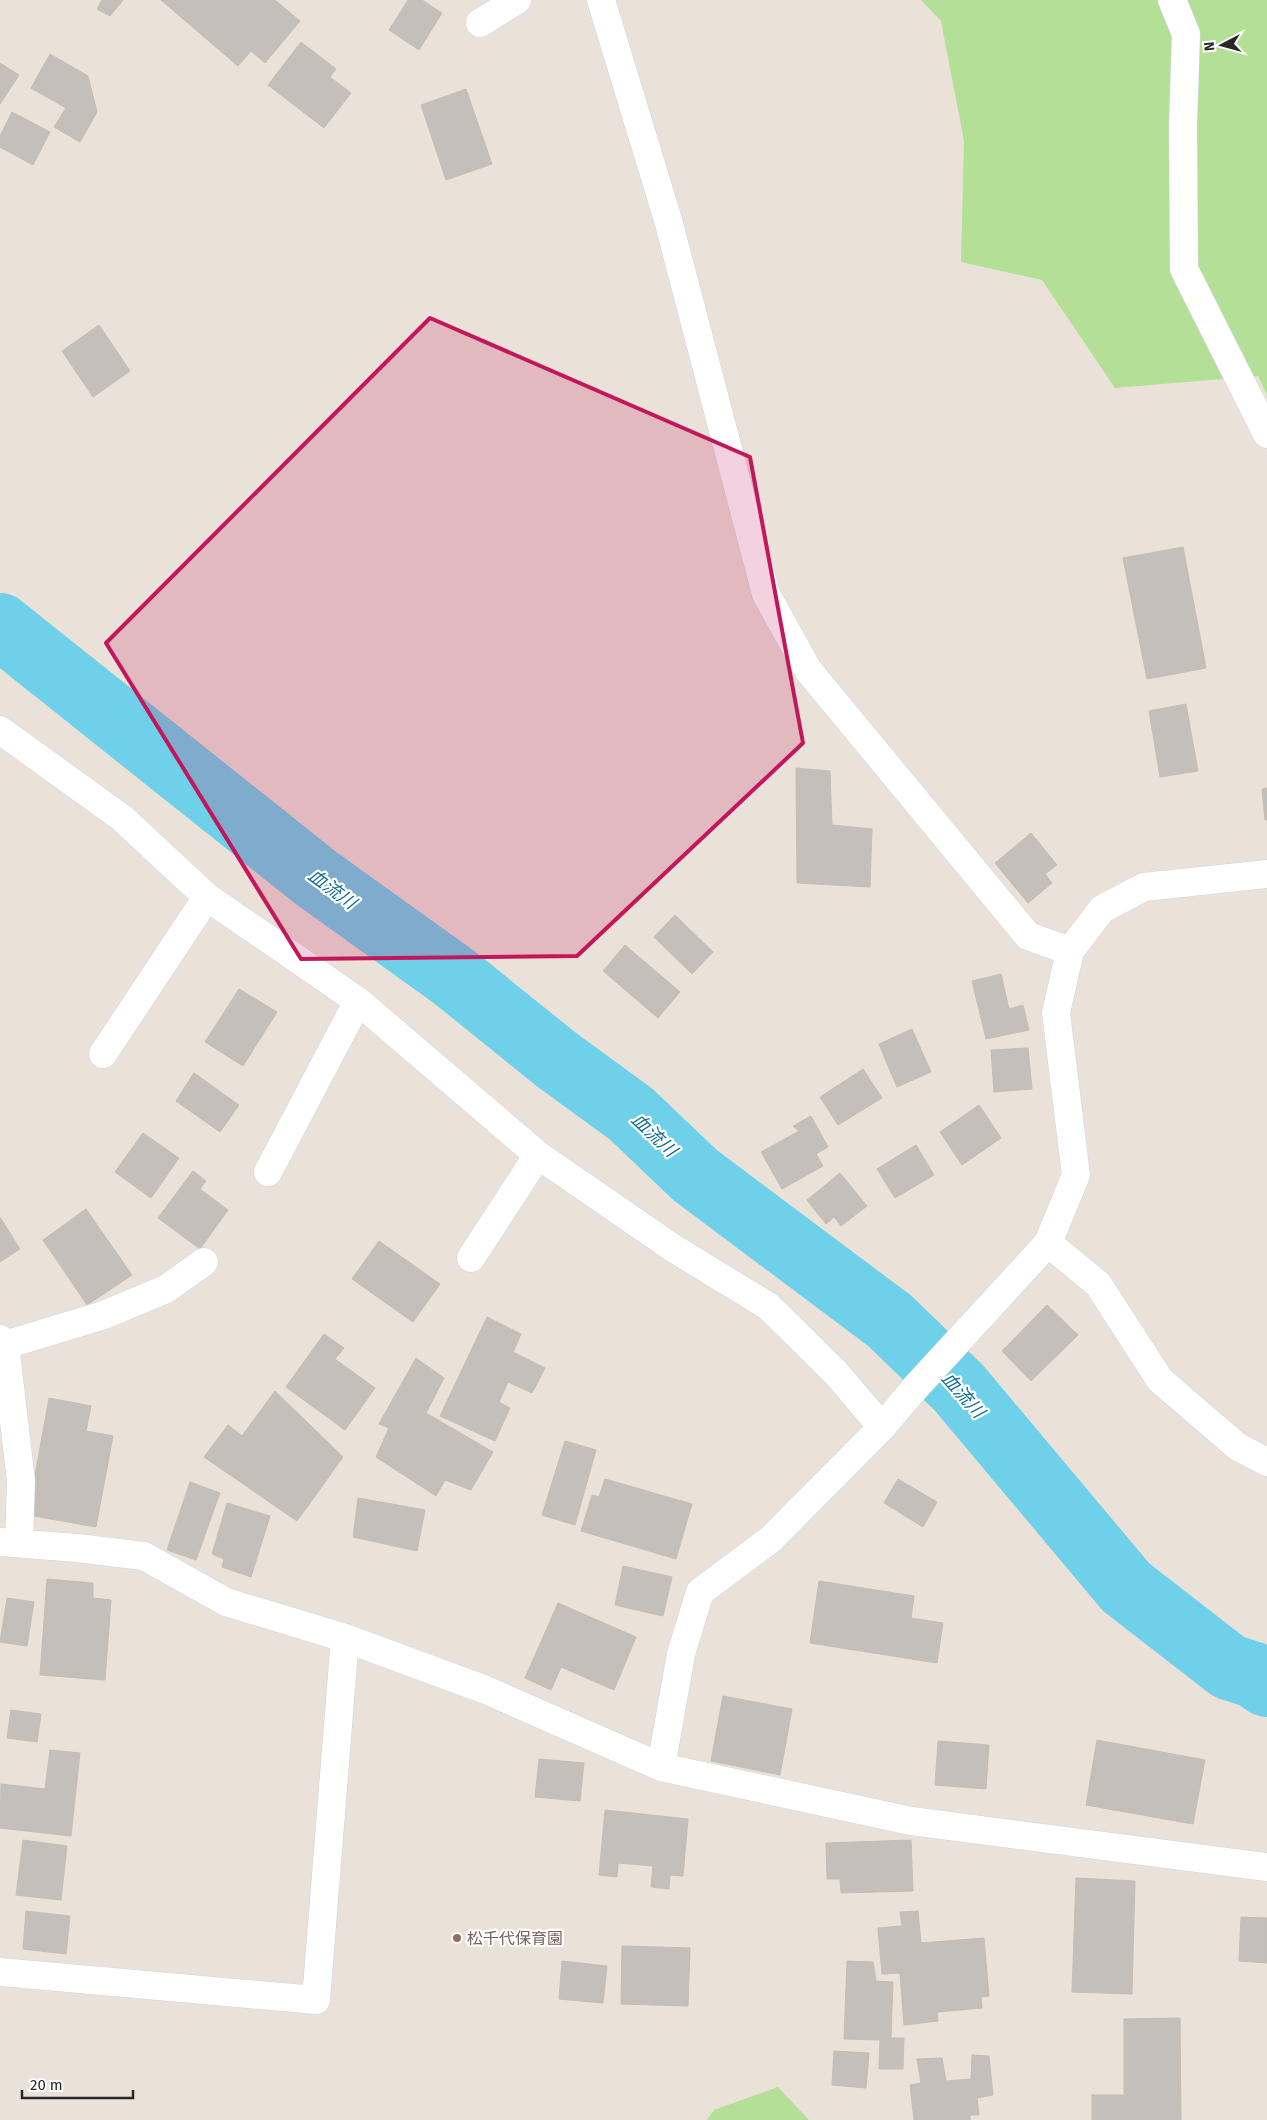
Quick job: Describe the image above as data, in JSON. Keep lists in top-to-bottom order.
{
  "water": ["血流川"],
  "places": ["松千代保育園"],
  "scale_bar": "20 m",
  "north": "left"
}
